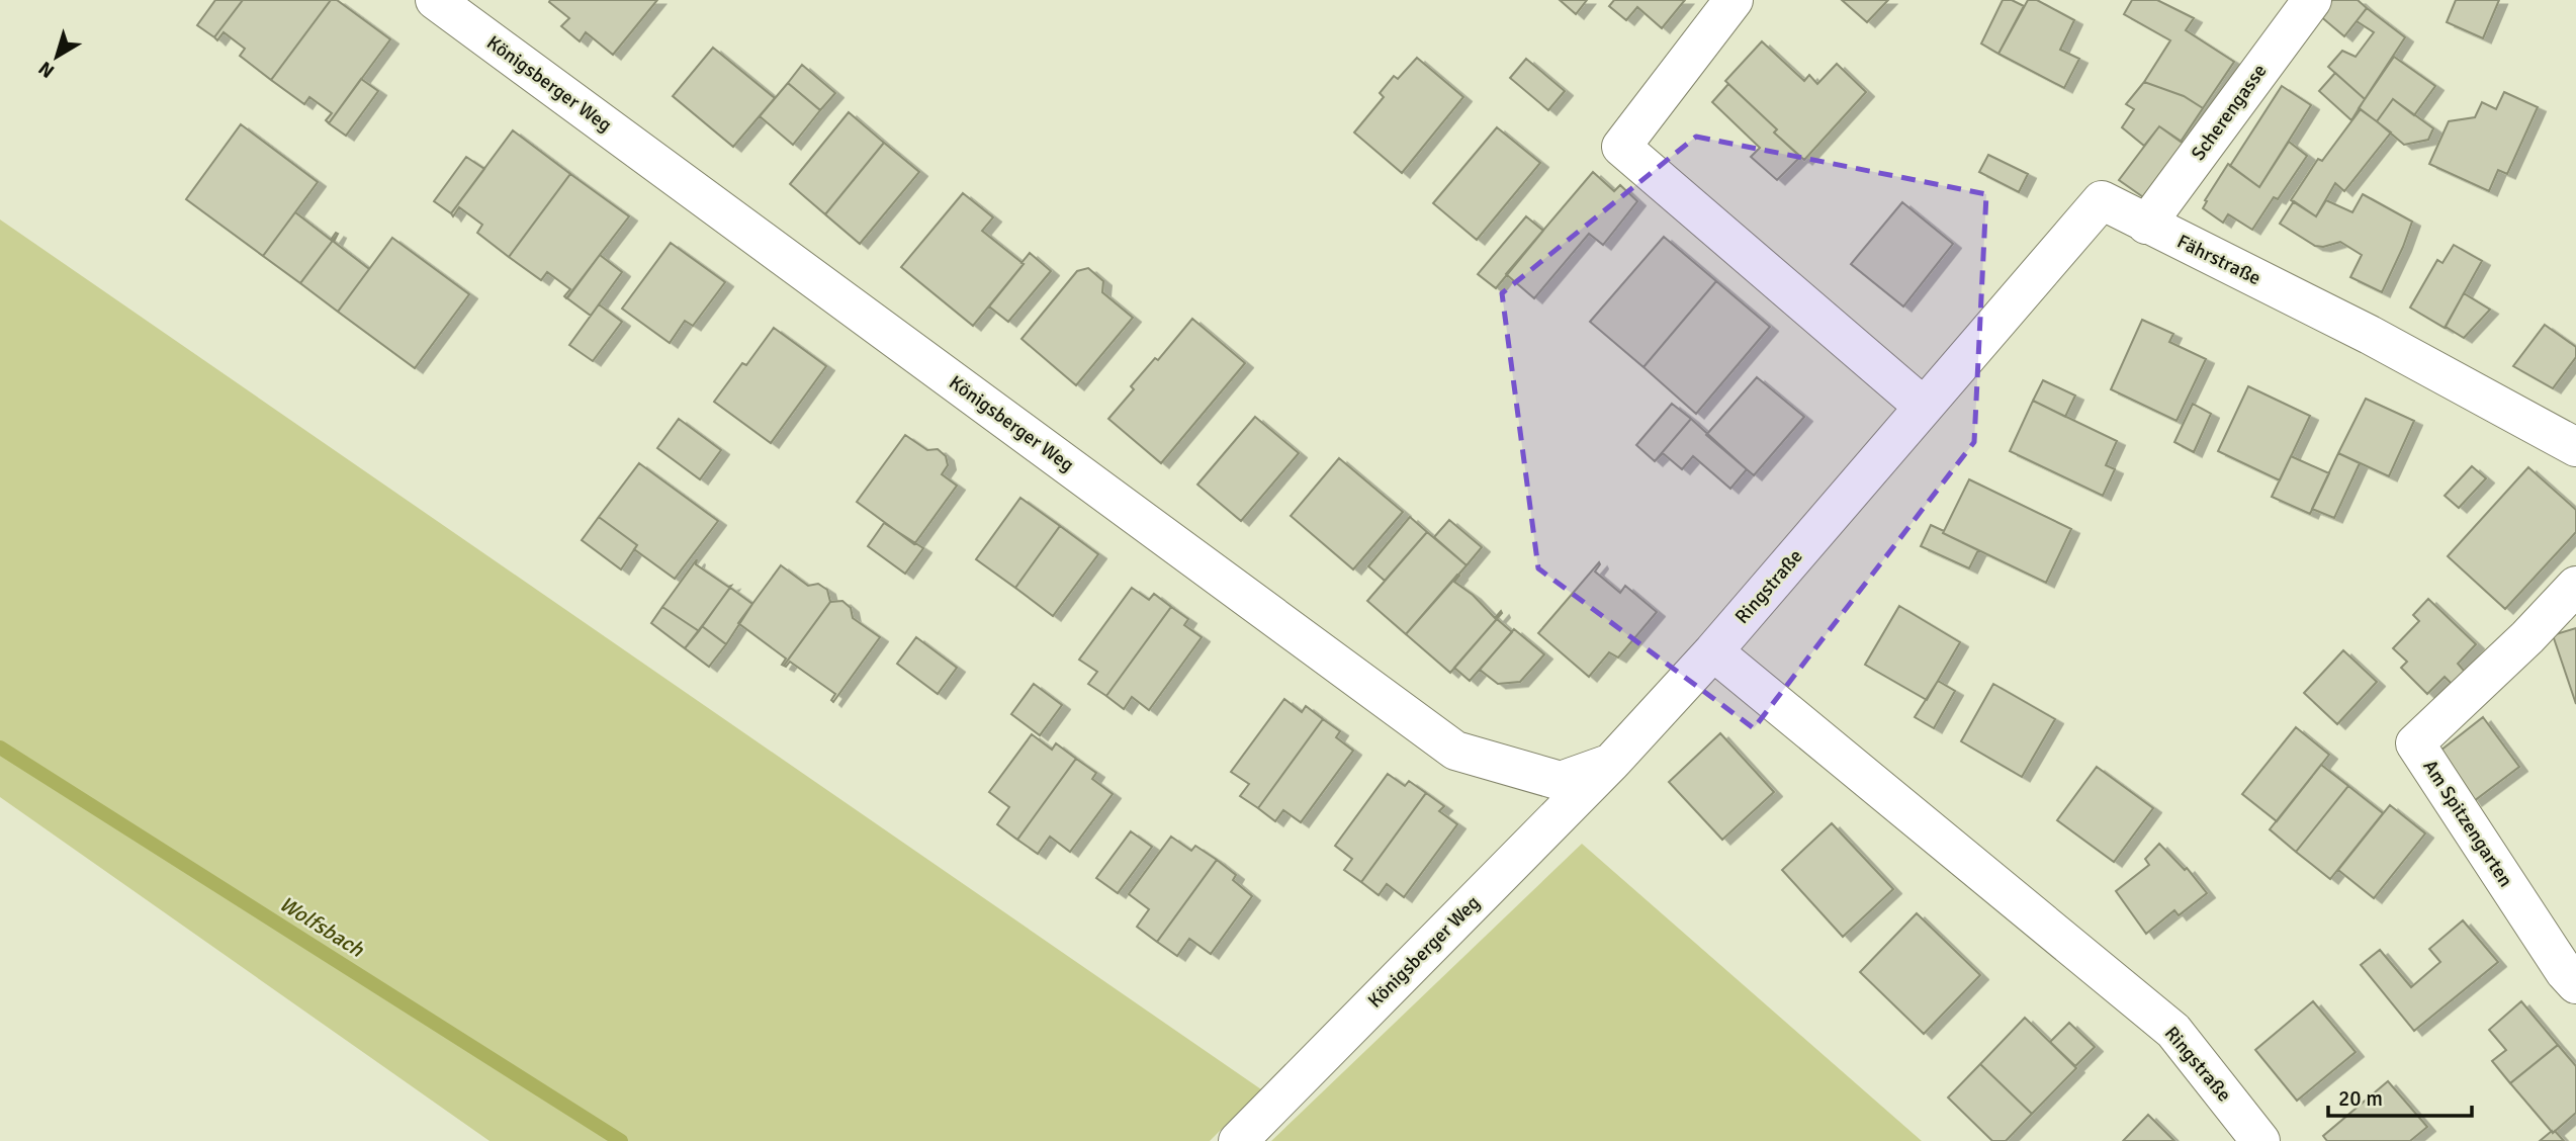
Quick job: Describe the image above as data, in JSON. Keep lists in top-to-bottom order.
{
  "streets": {
    "street": [
      "Königsberger Weg",
      "Scherengasse",
      "Fährstraße",
      "Ringstraße",
      "Am Spitzengarten"
    ]
  },
  "crossings": [
    ["Königsberger Weg", "Ringstraße"],
    ["Scherengasse", "Fährstraße"],
    ["Fährstraße", "Ringstraße"]
  ],
  "water": ["Wolfsbach"],
  "scale_bar": "20 m",
  "north": "bottom left"
}
